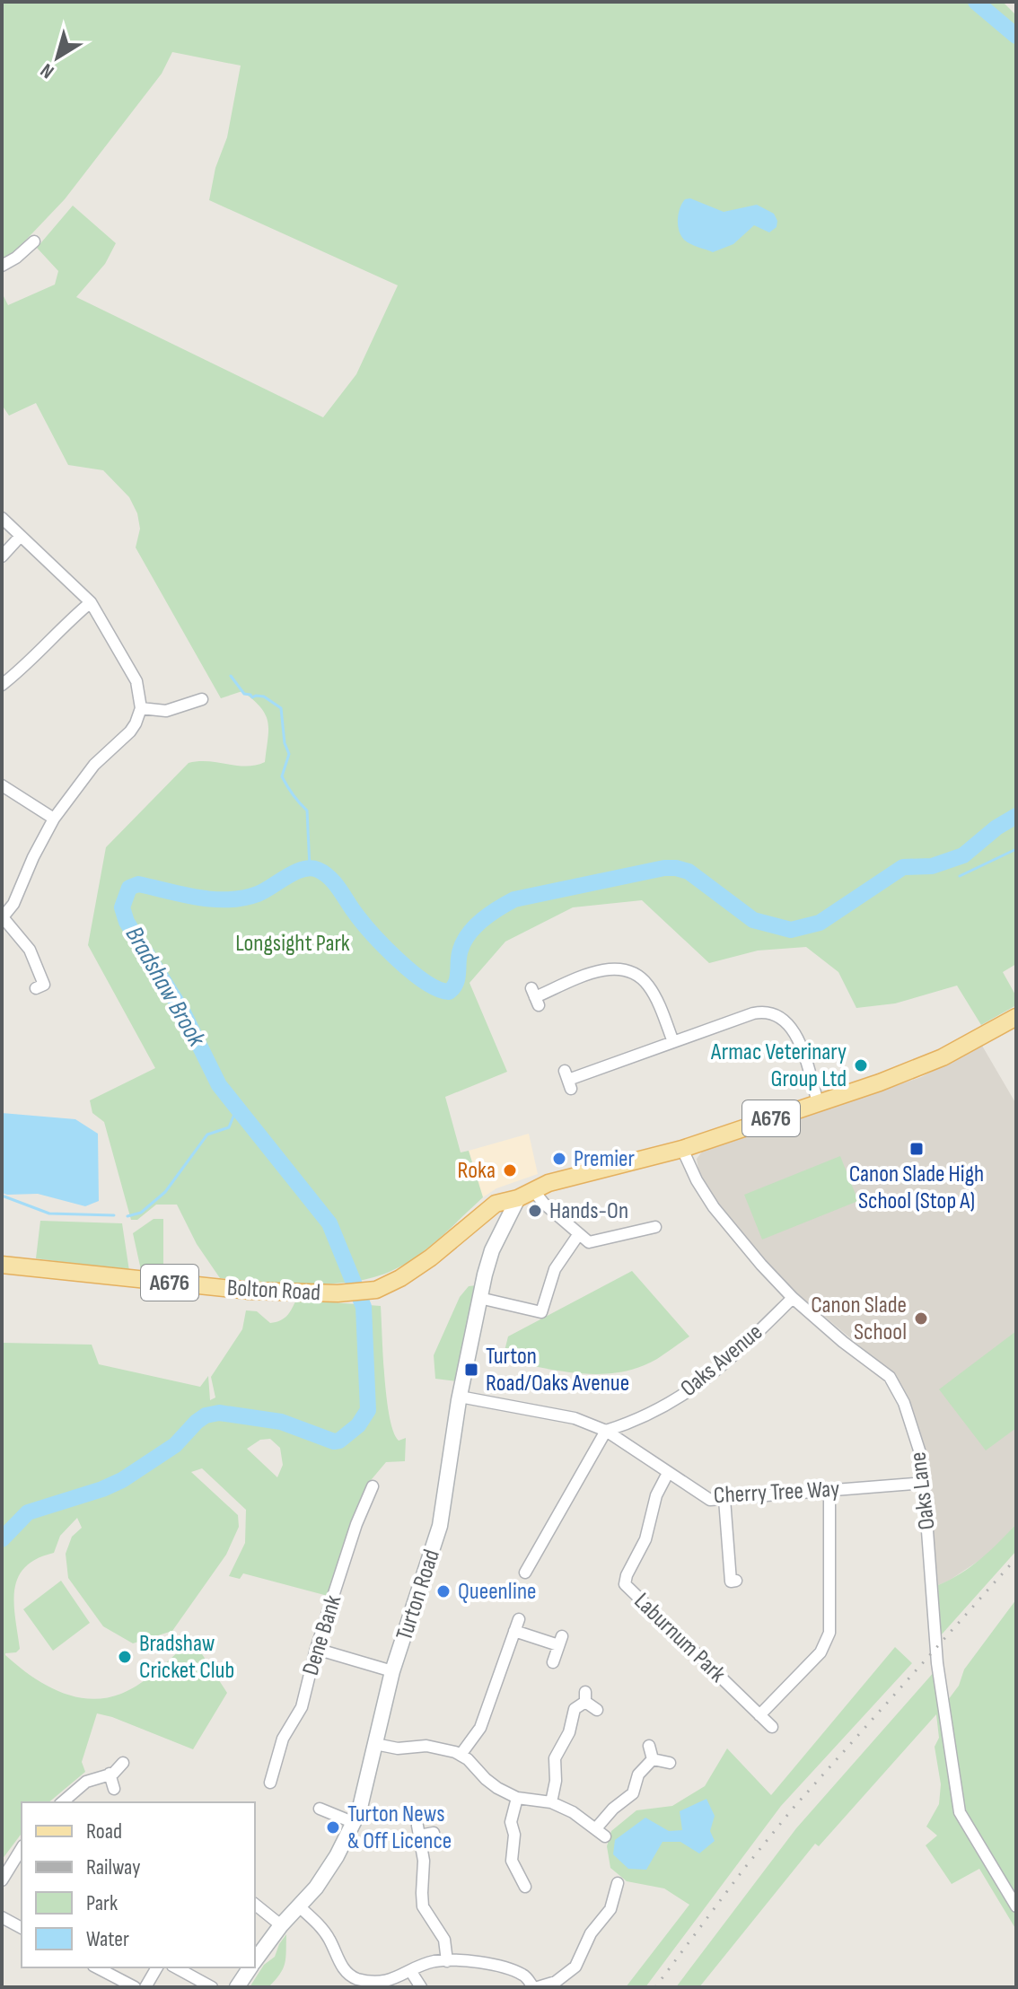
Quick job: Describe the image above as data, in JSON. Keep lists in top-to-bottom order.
{
  "streets": {
    "main road": ["A676", "Bolton Road", "Turton Road"],
    "street": [
      "Oaks Avenue",
      "Oaks Lane",
      "Cherry Tree Way",
      "Dene Bank",
      "Laburnum Park"
    ]
  },
  "crossings": [
    ["A676", "Bolton Road"],
    ["A676", "Oaks Lane"],
    ["A676", "Turton Road"],
    ["Bolton Road", "Turton Road"],
    ["Oaks Avenue", "Oaks Lane"],
    ["Oaks Avenue", "Cherry Tree Way"],
    ["Oaks Lane", "Cherry Tree Way"],
    ["Cherry Tree Way", "Laburnum Park"]
  ],
  "water": ["Bradshaw Brook"],
  "parks": ["Longsight Park"],
  "places": {
    "other": [
      "Armac Veterinary Group Ltd",
      "Premier",
      "Roka",
      "Hands-On",
      "Canon Slade School",
      "Queenline",
      "Bradshaw Cricket Club",
      "Turton News & Off Licence"
    ],
    "transit": ["Canon Slade High School (Stop A)", "Turton Road/Oaks Avenue"]
  },
  "legend": [
    "Road",
    "Railway",
    "Park",
    "Water"
  ],
  "north": "bottom left"
}
